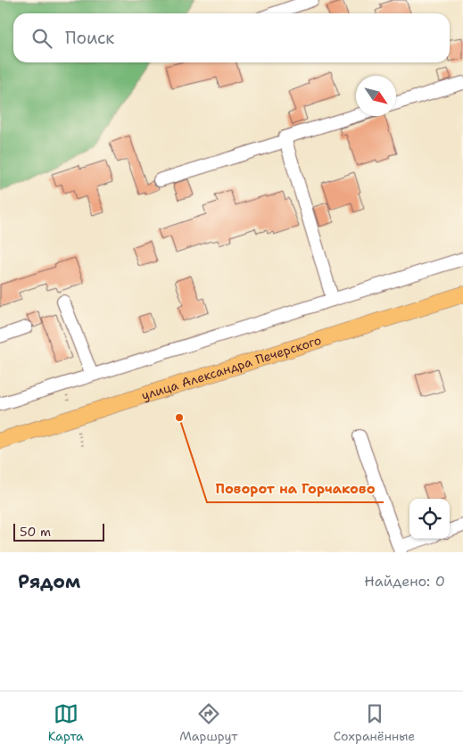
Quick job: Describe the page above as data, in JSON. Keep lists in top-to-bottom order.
{
  "streets": {
    "main road": ["улица Александра Печерского"]
  },
  "places": ["Поворот на Горчаково"],
  "scale_bar": "50 m",
  "north": "bottom right",
  "page": {
    "search": "Поиск",
    "scale": "50 m",
    "heading": ["Рядом", "Найдено: 0"],
    "nav": ["Карта", "Маршрут", "Сохранённые"]
  }
}
